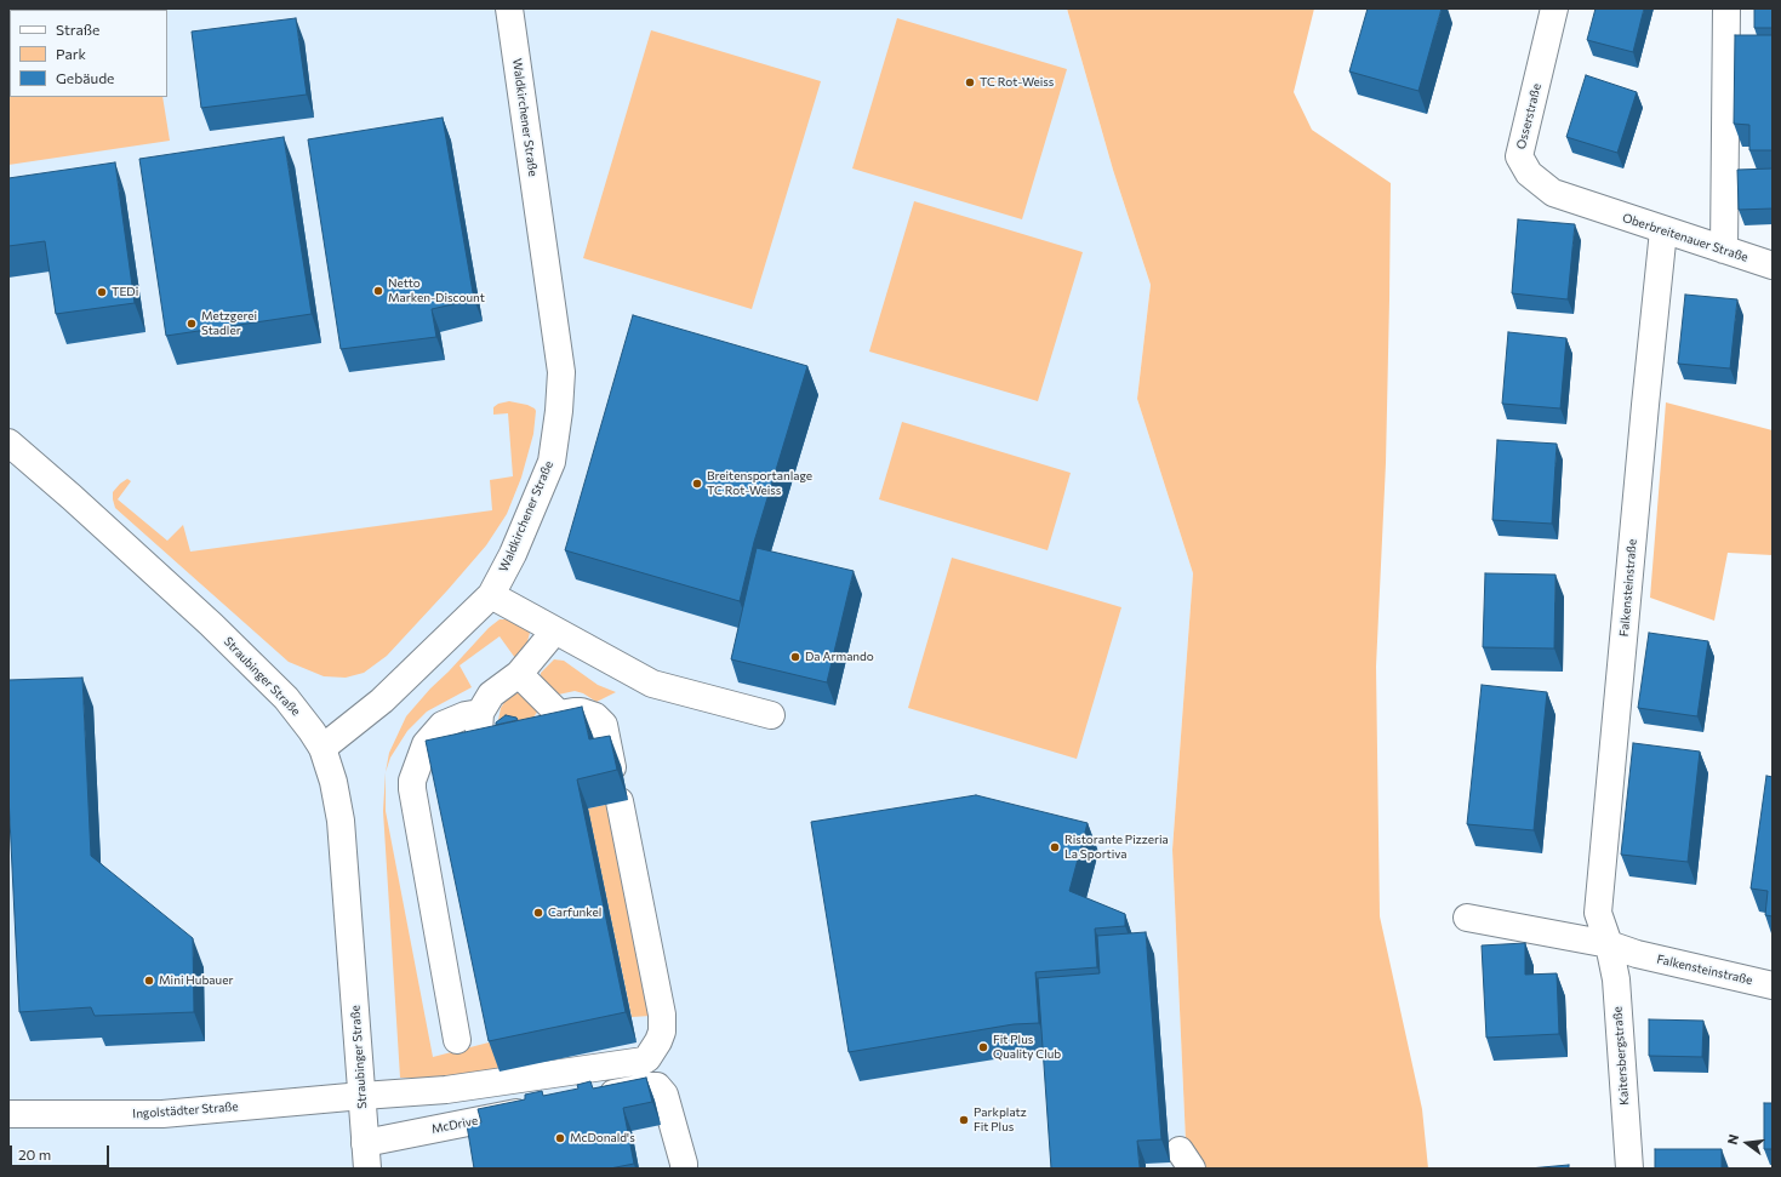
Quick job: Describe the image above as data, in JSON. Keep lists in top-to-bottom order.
{
  "streets": {
    "street": [
      "Osserstraße",
      "Waldkirchener Straße",
      "Oberbreitenauer Straße",
      "Falkensteinstraße",
      "Straubinger Straße",
      "Kaitersbergstraße",
      "Ingolstädter Straße",
      "McDrive"
    ]
  },
  "crossings": [
    ["Osserstraße", "Oberbreitenauer Straße"],
    ["Waldkirchener Straße", "Straubinger Straße"],
    ["Oberbreitenauer Straße", "Falkensteinstraße"],
    ["Falkensteinstraße", "Kaitersbergstraße"],
    ["Straubinger Straße", "Ingolstädter Straße"],
    ["Straubinger Straße", "McDrive"]
  ],
  "places": [
    "TC Rot-Weiss",
    "Netto Marken-Discount",
    "TEDi",
    "Metzgerei Stadler",
    "Breitensportanlage TC Rot-Weiss",
    "Da Armando",
    "Ristorante Pizzeria La Sportiva",
    "Carfunkel",
    "Mini Hubauer",
    "Fit Plus Quality Club",
    "Parkplatz Fit Plus",
    "McDonald's"
  ],
  "legend": ["Straße", "Park", "Gebäude"],
  "scale_bar": "20 m",
  "north": "left"
}
